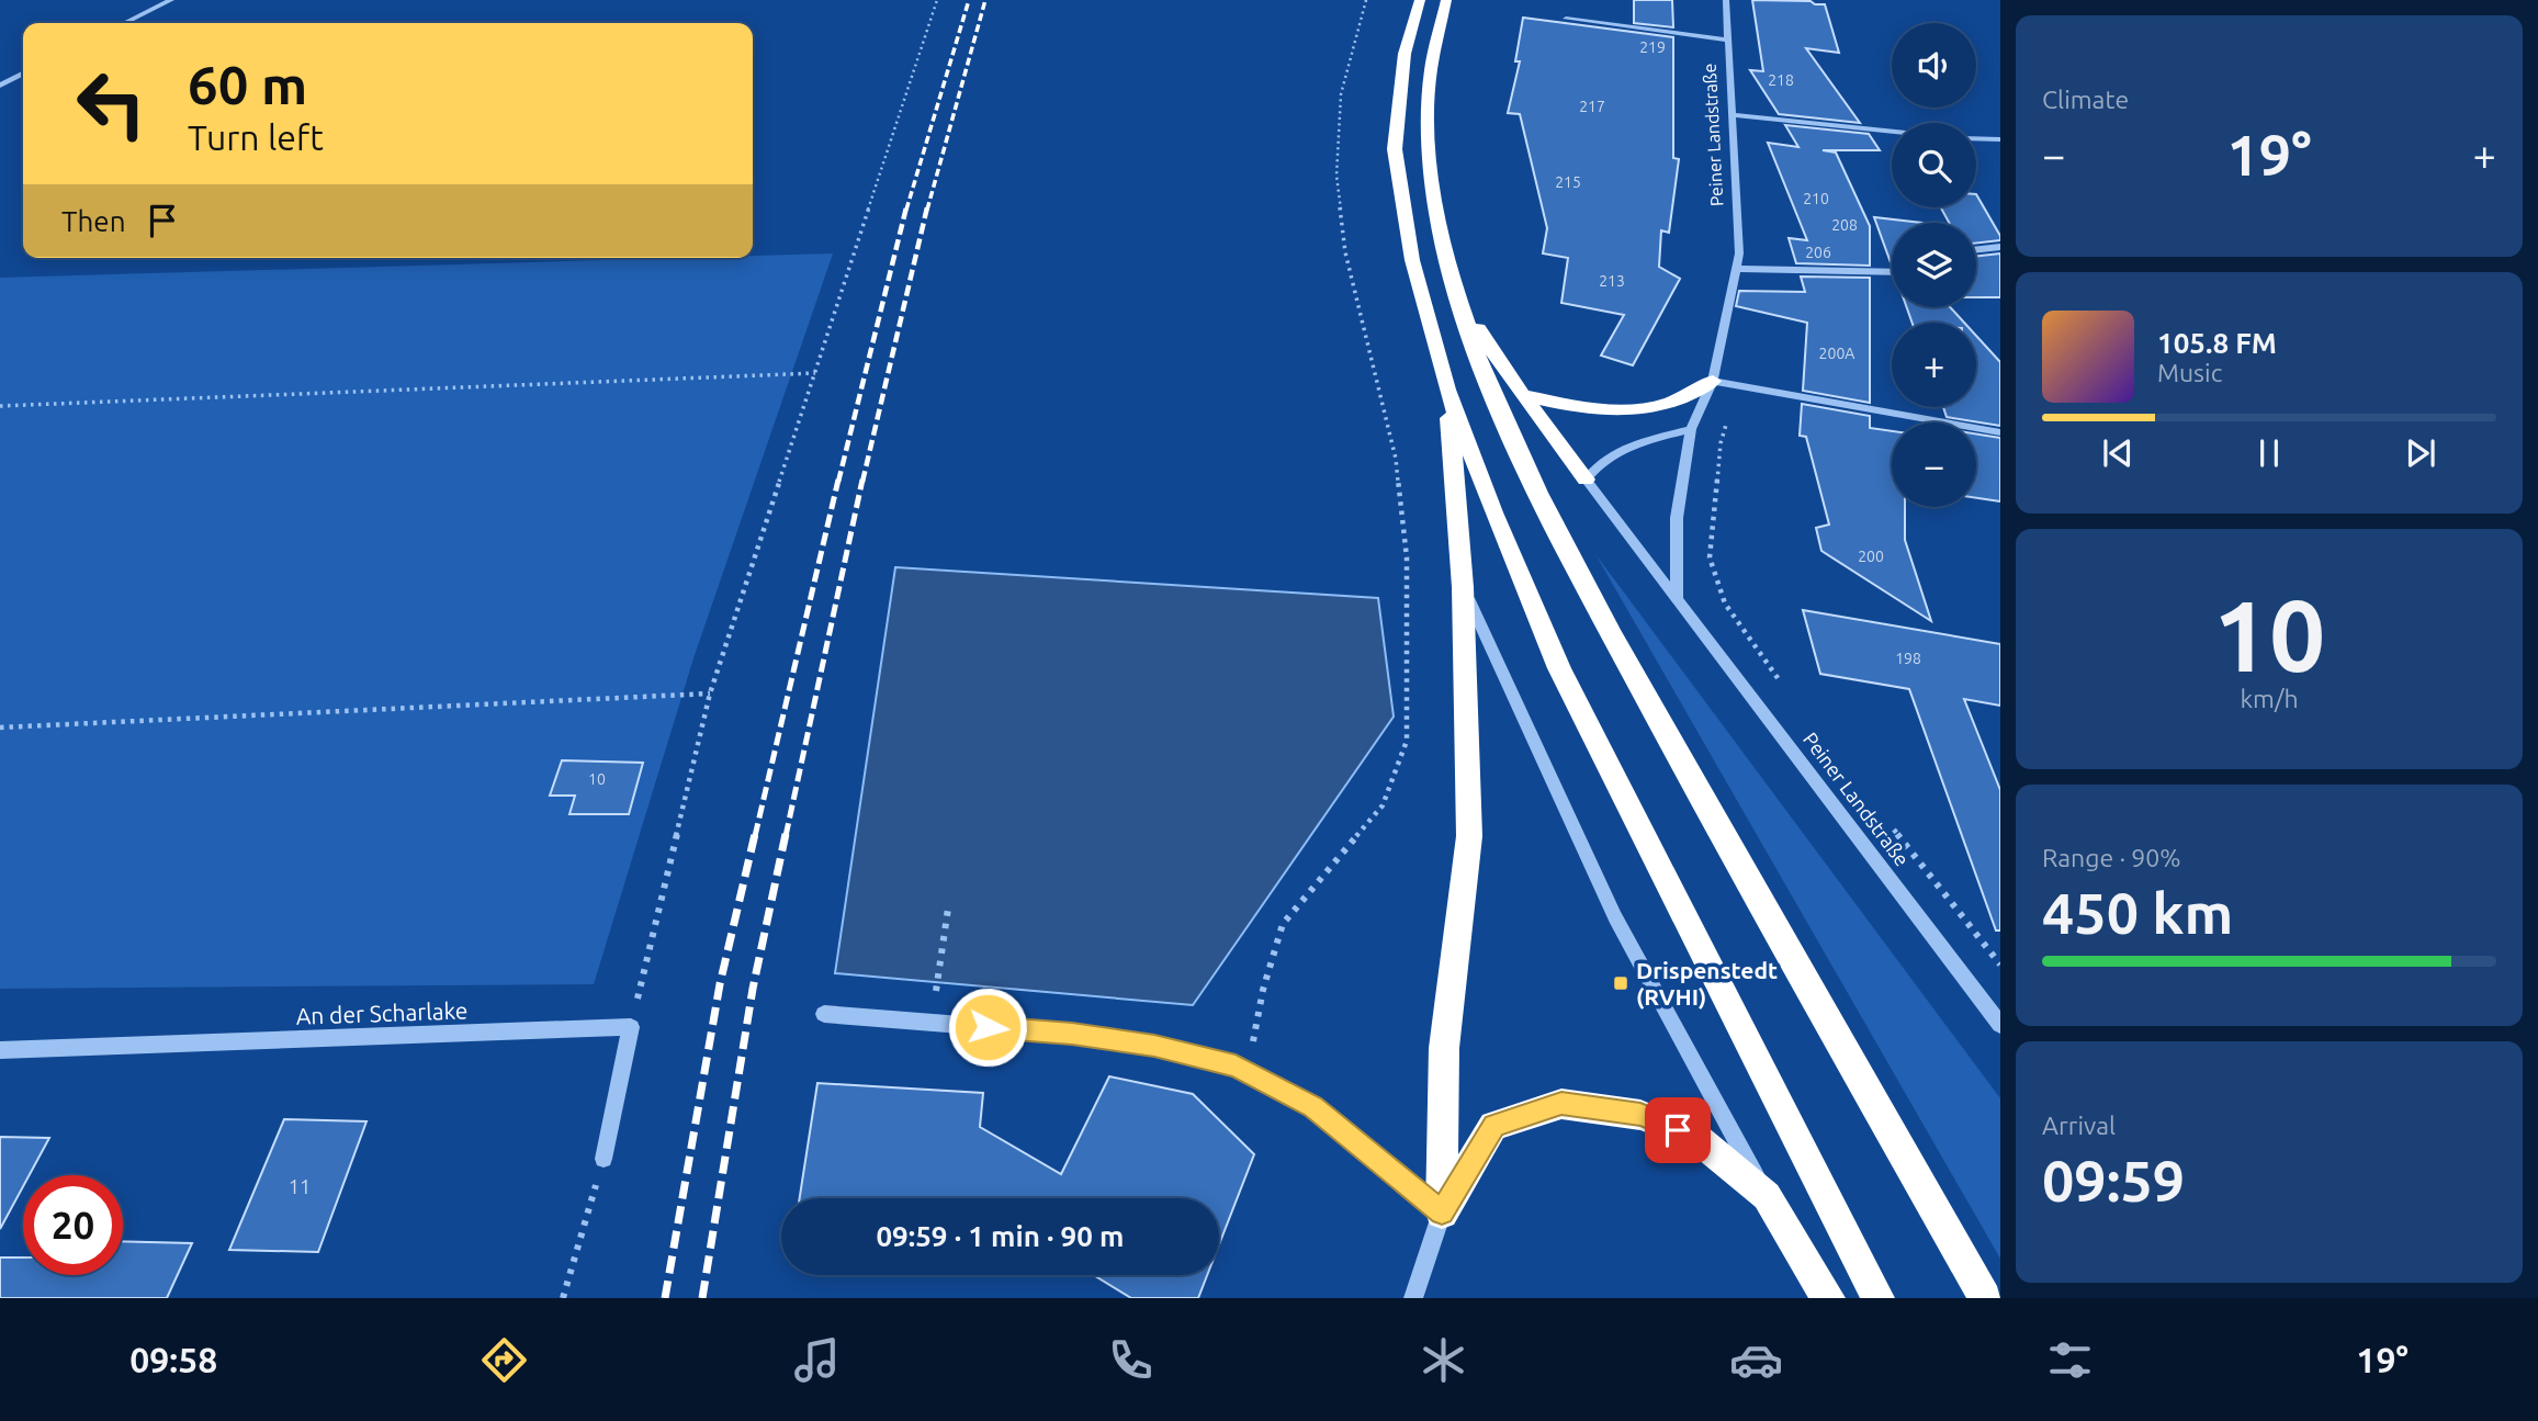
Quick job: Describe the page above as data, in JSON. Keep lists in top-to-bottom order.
{
  "streets": {
    "street": ["Peiner Landstraße", "An der Scharlake"]
  },
  "places": {
    "transit": ["Drispenstedt (RVHI)"]
  },
  "house_numbers": [
    "219",
    "218",
    "217",
    "215",
    "210",
    "208",
    "206",
    "213",
    "200A",
    "200",
    "198",
    "10",
    "11"
  ],
  "page": {
    "tile": [
      "Climate",
      ["10", "km/h"],
      ["Range · 90%", "450 km"],
      ["Arrival", "09:59"]
    ],
    "map_buttons": ["+", "−"],
    "turn": ["60 m", "Turn left"],
    "heat": ["−", "19°", "+"],
    "then": "Then",
    "song": ["105.8 FM", "Music"],
    "limit": "20",
    "trip": "09:59 · 1 min · 90 m",
    "tabs": ["09:58", "19°"]
  }
}
